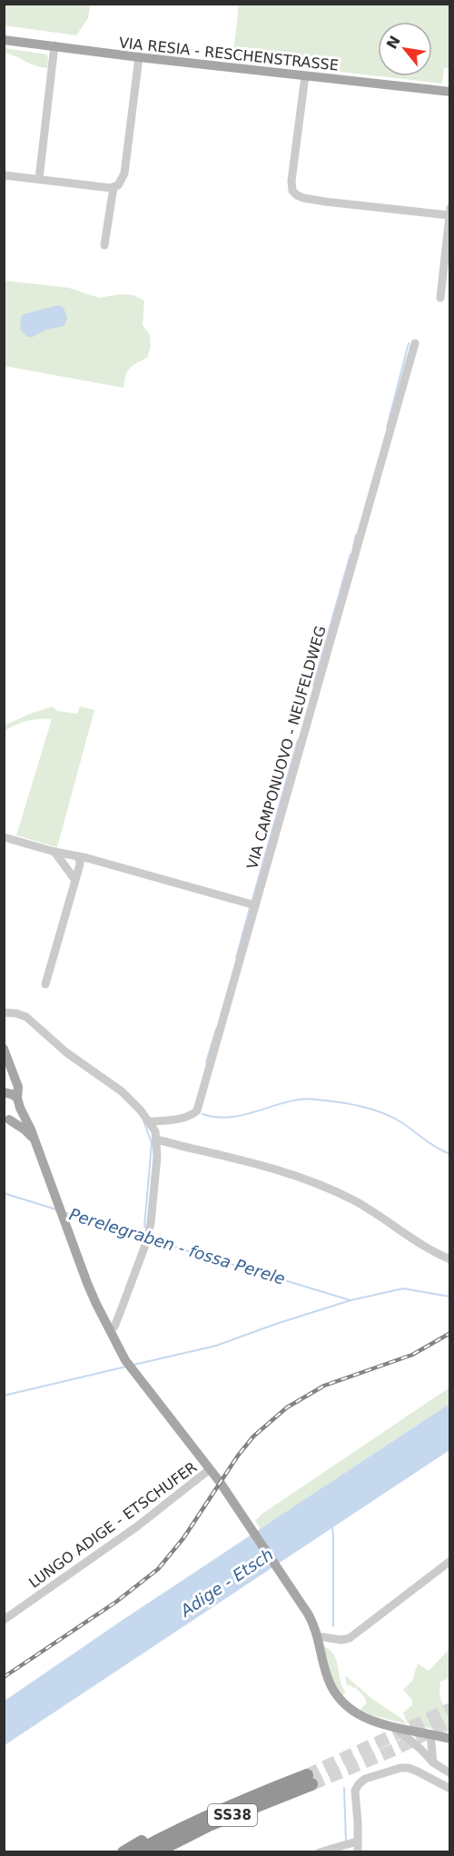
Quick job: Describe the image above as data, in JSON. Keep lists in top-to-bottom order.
{
  "streets": {
    "highway": ["SS38"],
    "main road": ["VIA RESIA - RESCHENSTRASSE"],
    "street": ["VIA CAMPONUOVO - NEUFELDWEG", "LUNGO ADIGE - ETSCHUFER"]
  },
  "water": ["Perelegraben - fossa Perele", "Adige - Etsch"],
  "north": "top left"
}
